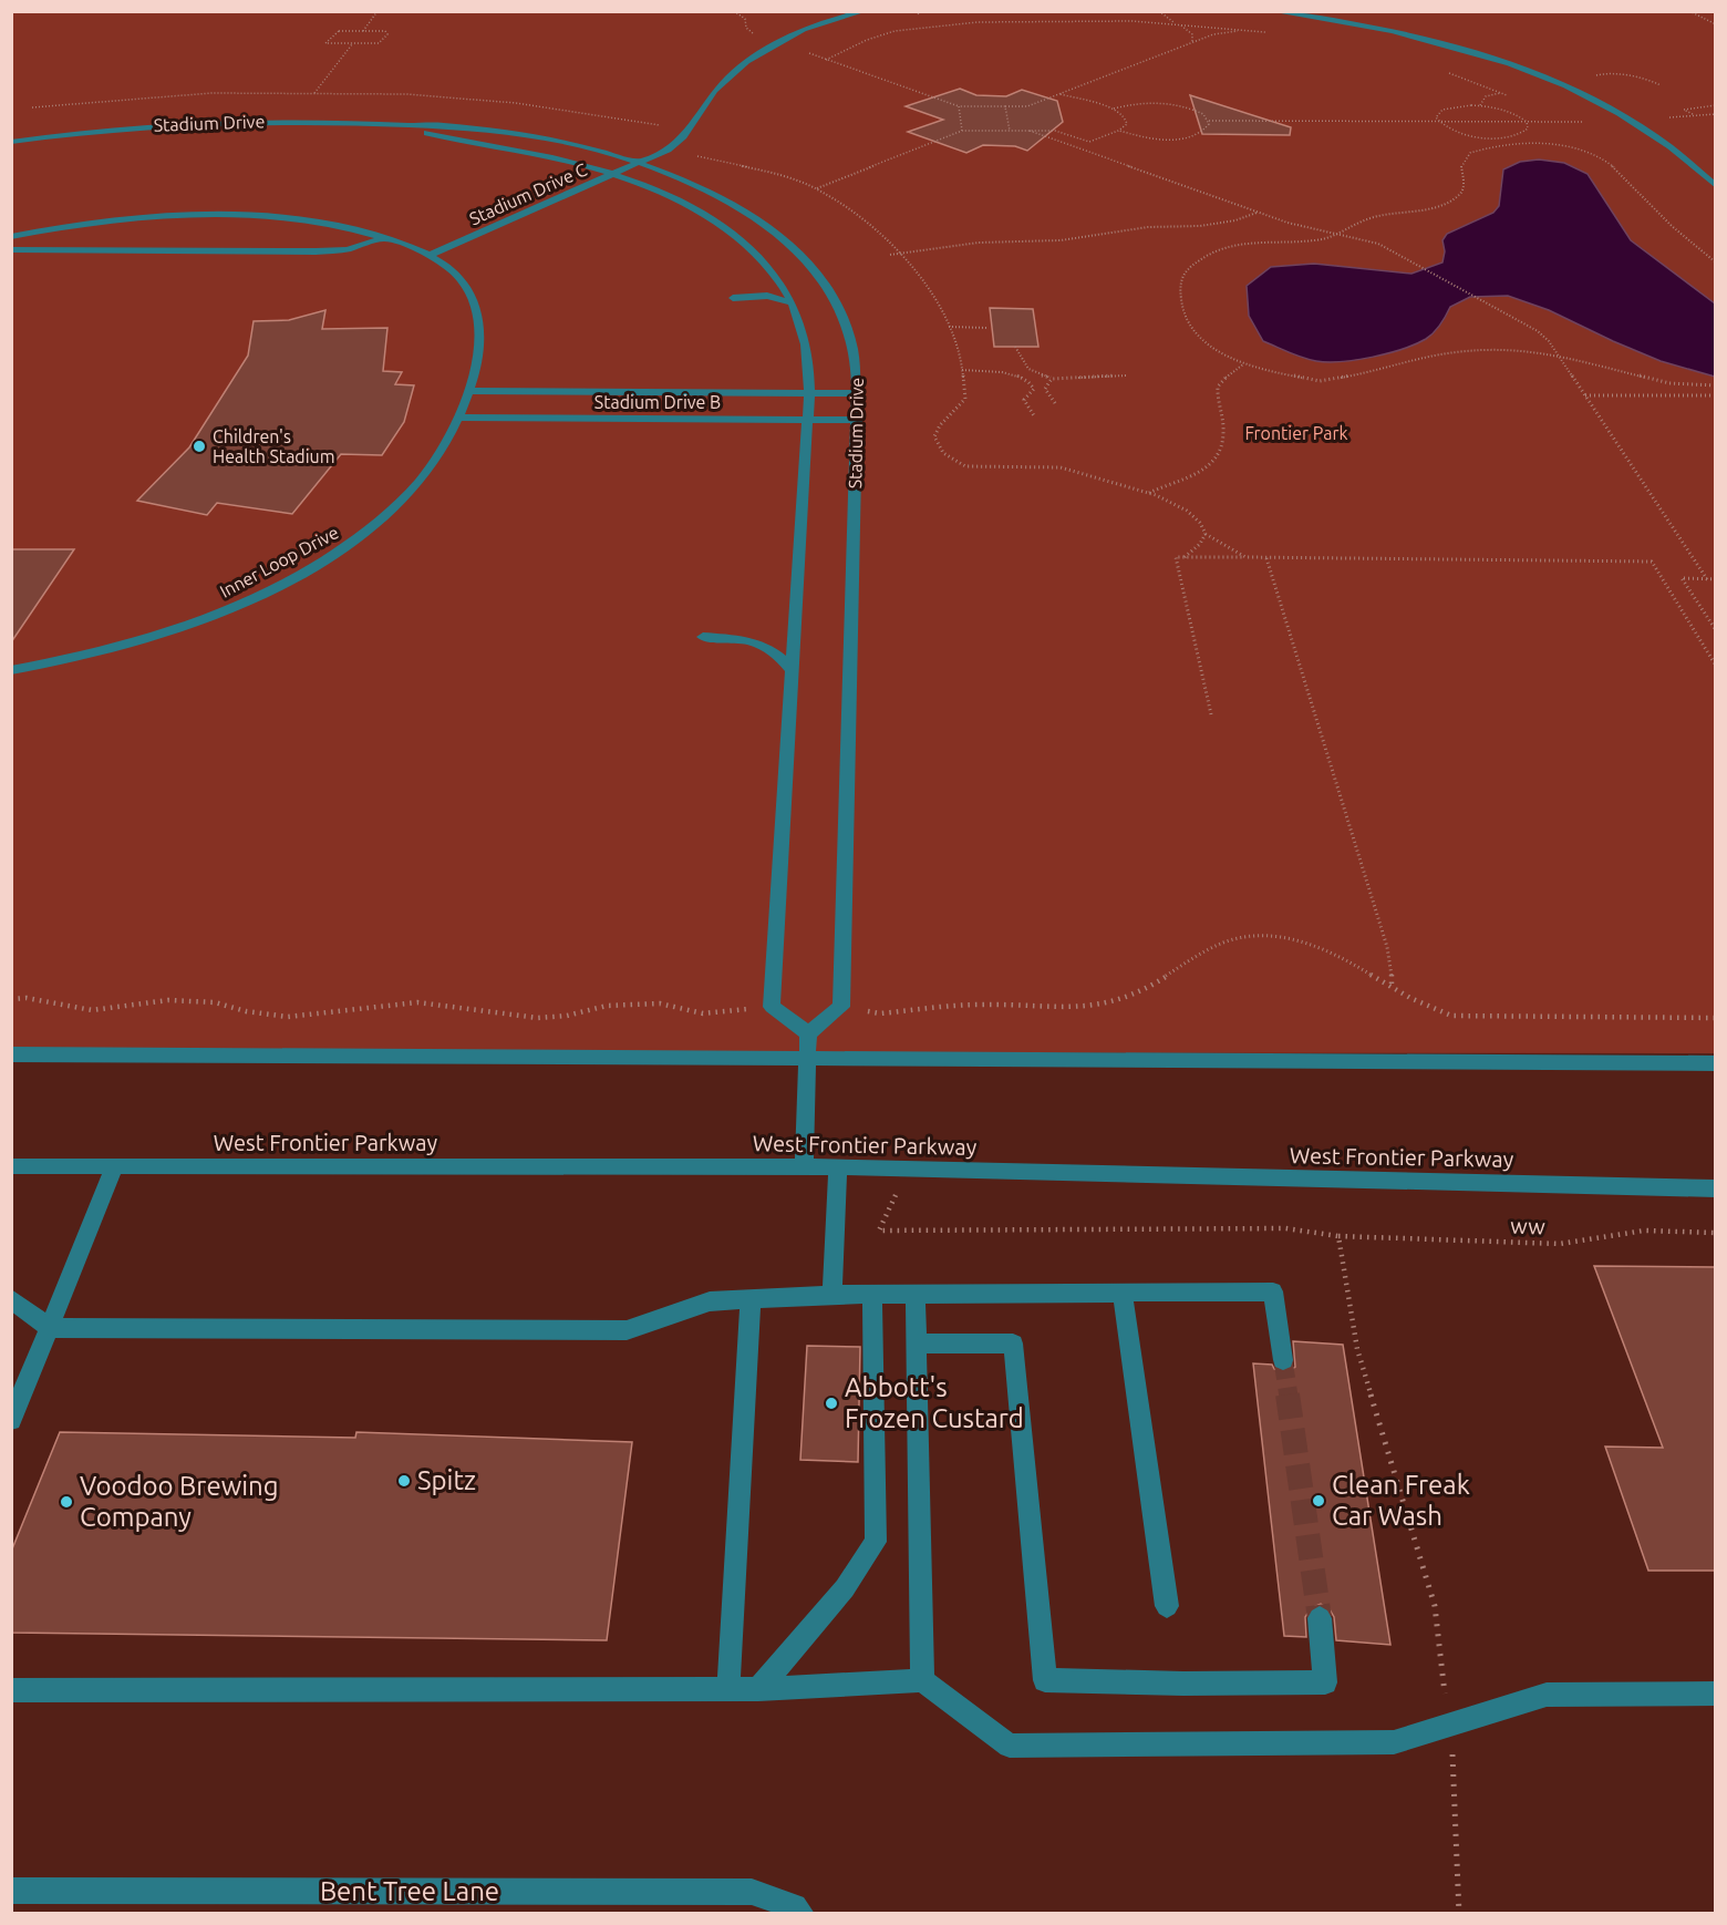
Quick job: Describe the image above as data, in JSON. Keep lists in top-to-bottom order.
{
  "streets": {
    "street": [
      "Stadium Drive",
      "Stadium Drive C",
      "Stadium Drive B",
      "Inner Loop Drive",
      "West Frontier Parkway",
      "Bent Tree Lane"
    ],
    "path": ["ww"]
  },
  "crossings": [
    ["Stadium Drive", "Stadium Drive C"],
    ["Stadium Drive", "Stadium Drive B"],
    ["Stadium Drive C", "Inner Loop Drive"],
    ["Stadium Drive B", "Inner Loop Drive"],
    ["West Frontier Parkway", "ww"]
  ],
  "parks": ["Frontier Park"],
  "places": [
    "Children's Health Stadium",
    "Abbott's Frozen Custard",
    "Spitz",
    "Clean Freak Car Wash",
    "Voodoo Brewing Company"
  ]
}
